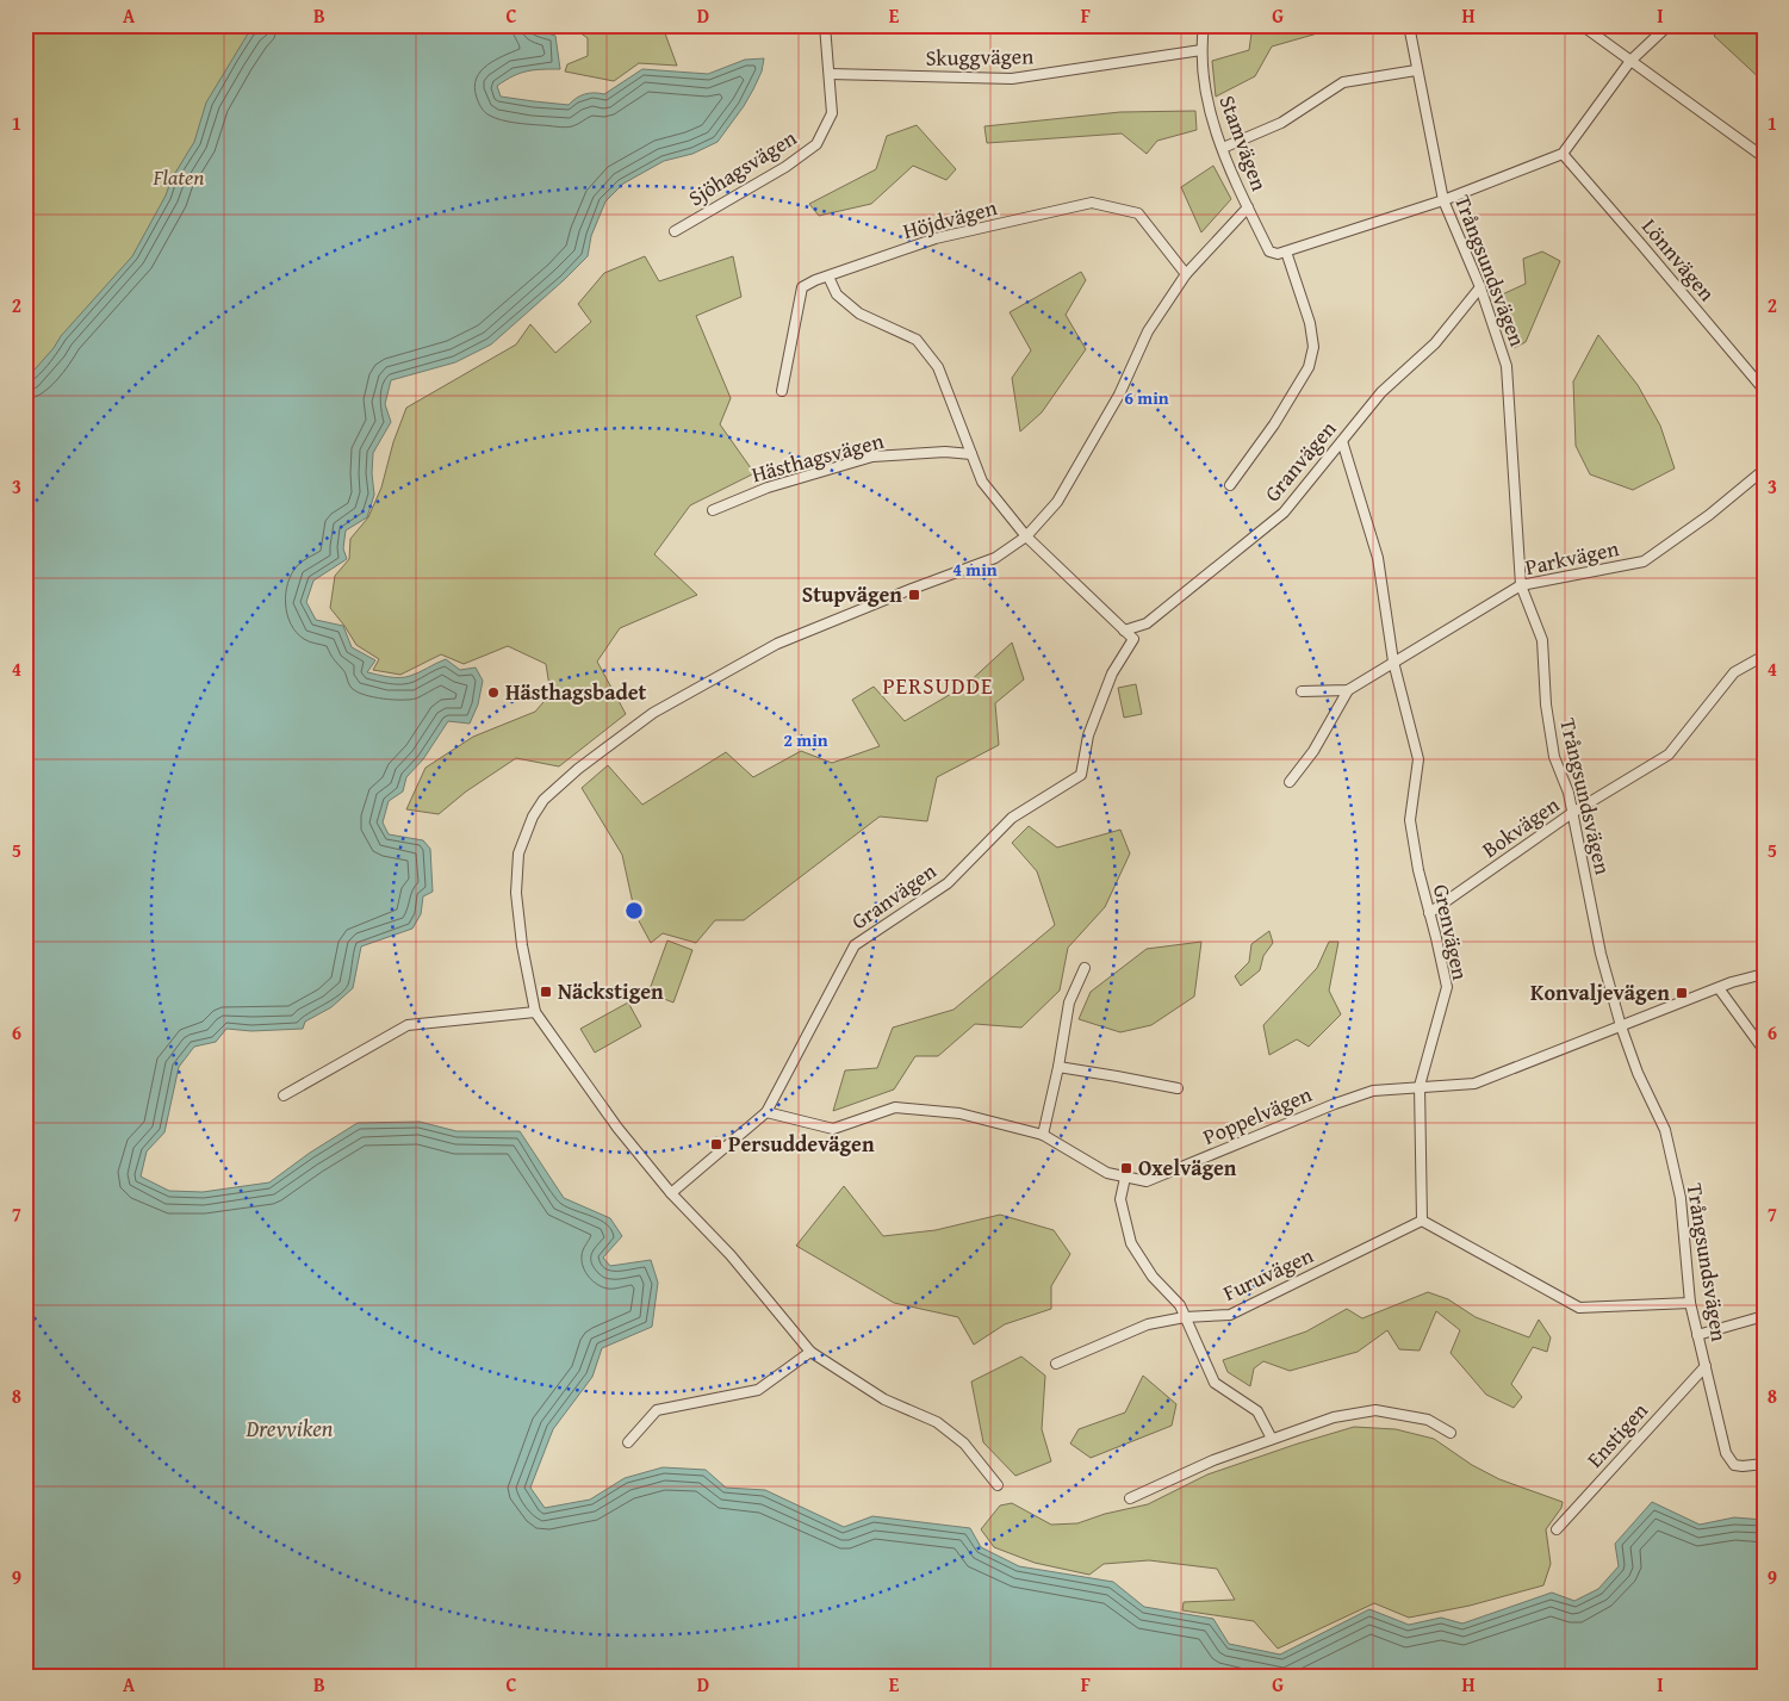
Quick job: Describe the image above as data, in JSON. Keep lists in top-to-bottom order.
{
  "streets": {
    "street": [
      "Skuggvägen",
      "Stamvägen",
      "Sjöhagsvägen",
      "Höjdvägen",
      "Lönnvägen",
      "Trångsundsvägen",
      "Hästhagsvägen",
      "Granvägen",
      "Parkvägen",
      "Bokvägen",
      "Grenvägen",
      "Poppelvägen",
      "Furuvägen",
      "Enstigen"
    ]
  },
  "crossings": [
    ["Skuggvägen", "Stamvägen"],
    ["Skuggvägen", "Sjöhagsvägen"],
    ["Trångsundsvägen", "Granvägen"],
    ["Trångsundsvägen", "Parkvägen"],
    ["Trångsundsvägen", "Bokvägen"],
    ["Trångsundsvägen", "Poppelvägen"],
    ["Trångsundsvägen", "Enstigen"],
    ["Granvägen", "Grenvägen"],
    ["Granvägen", "Poppelvägen"],
    ["Parkvägen", "Grenvägen"],
    ["Bokvägen", "Grenvägen"],
    ["Grenvägen", "Poppelvägen"],
    ["Grenvägen", "Furuvägen"]
  ],
  "districts": ["PERSUDDE"],
  "water": ["Drevviken"],
  "parks": ["Flaten"],
  "places": {
    "transit": [
      "Stupvägen",
      "Näckstigen",
      "Konvaljevägen",
      "Persuddevägen",
      "Oxelvägen"
    ],
    "other": ["Hästhagsbadet"]
  },
  "grid": {
    "columns": [
      "A",
      "B",
      "C",
      "D",
      "E",
      "F",
      "G",
      "H",
      "I"
    ],
    "rows": [
      "1",
      "2",
      "3",
      "4",
      "5",
      "6",
      "7",
      "8",
      "9"
    ]
  },
  "rings": ["6 min", "4 min", "2 min"]
}
